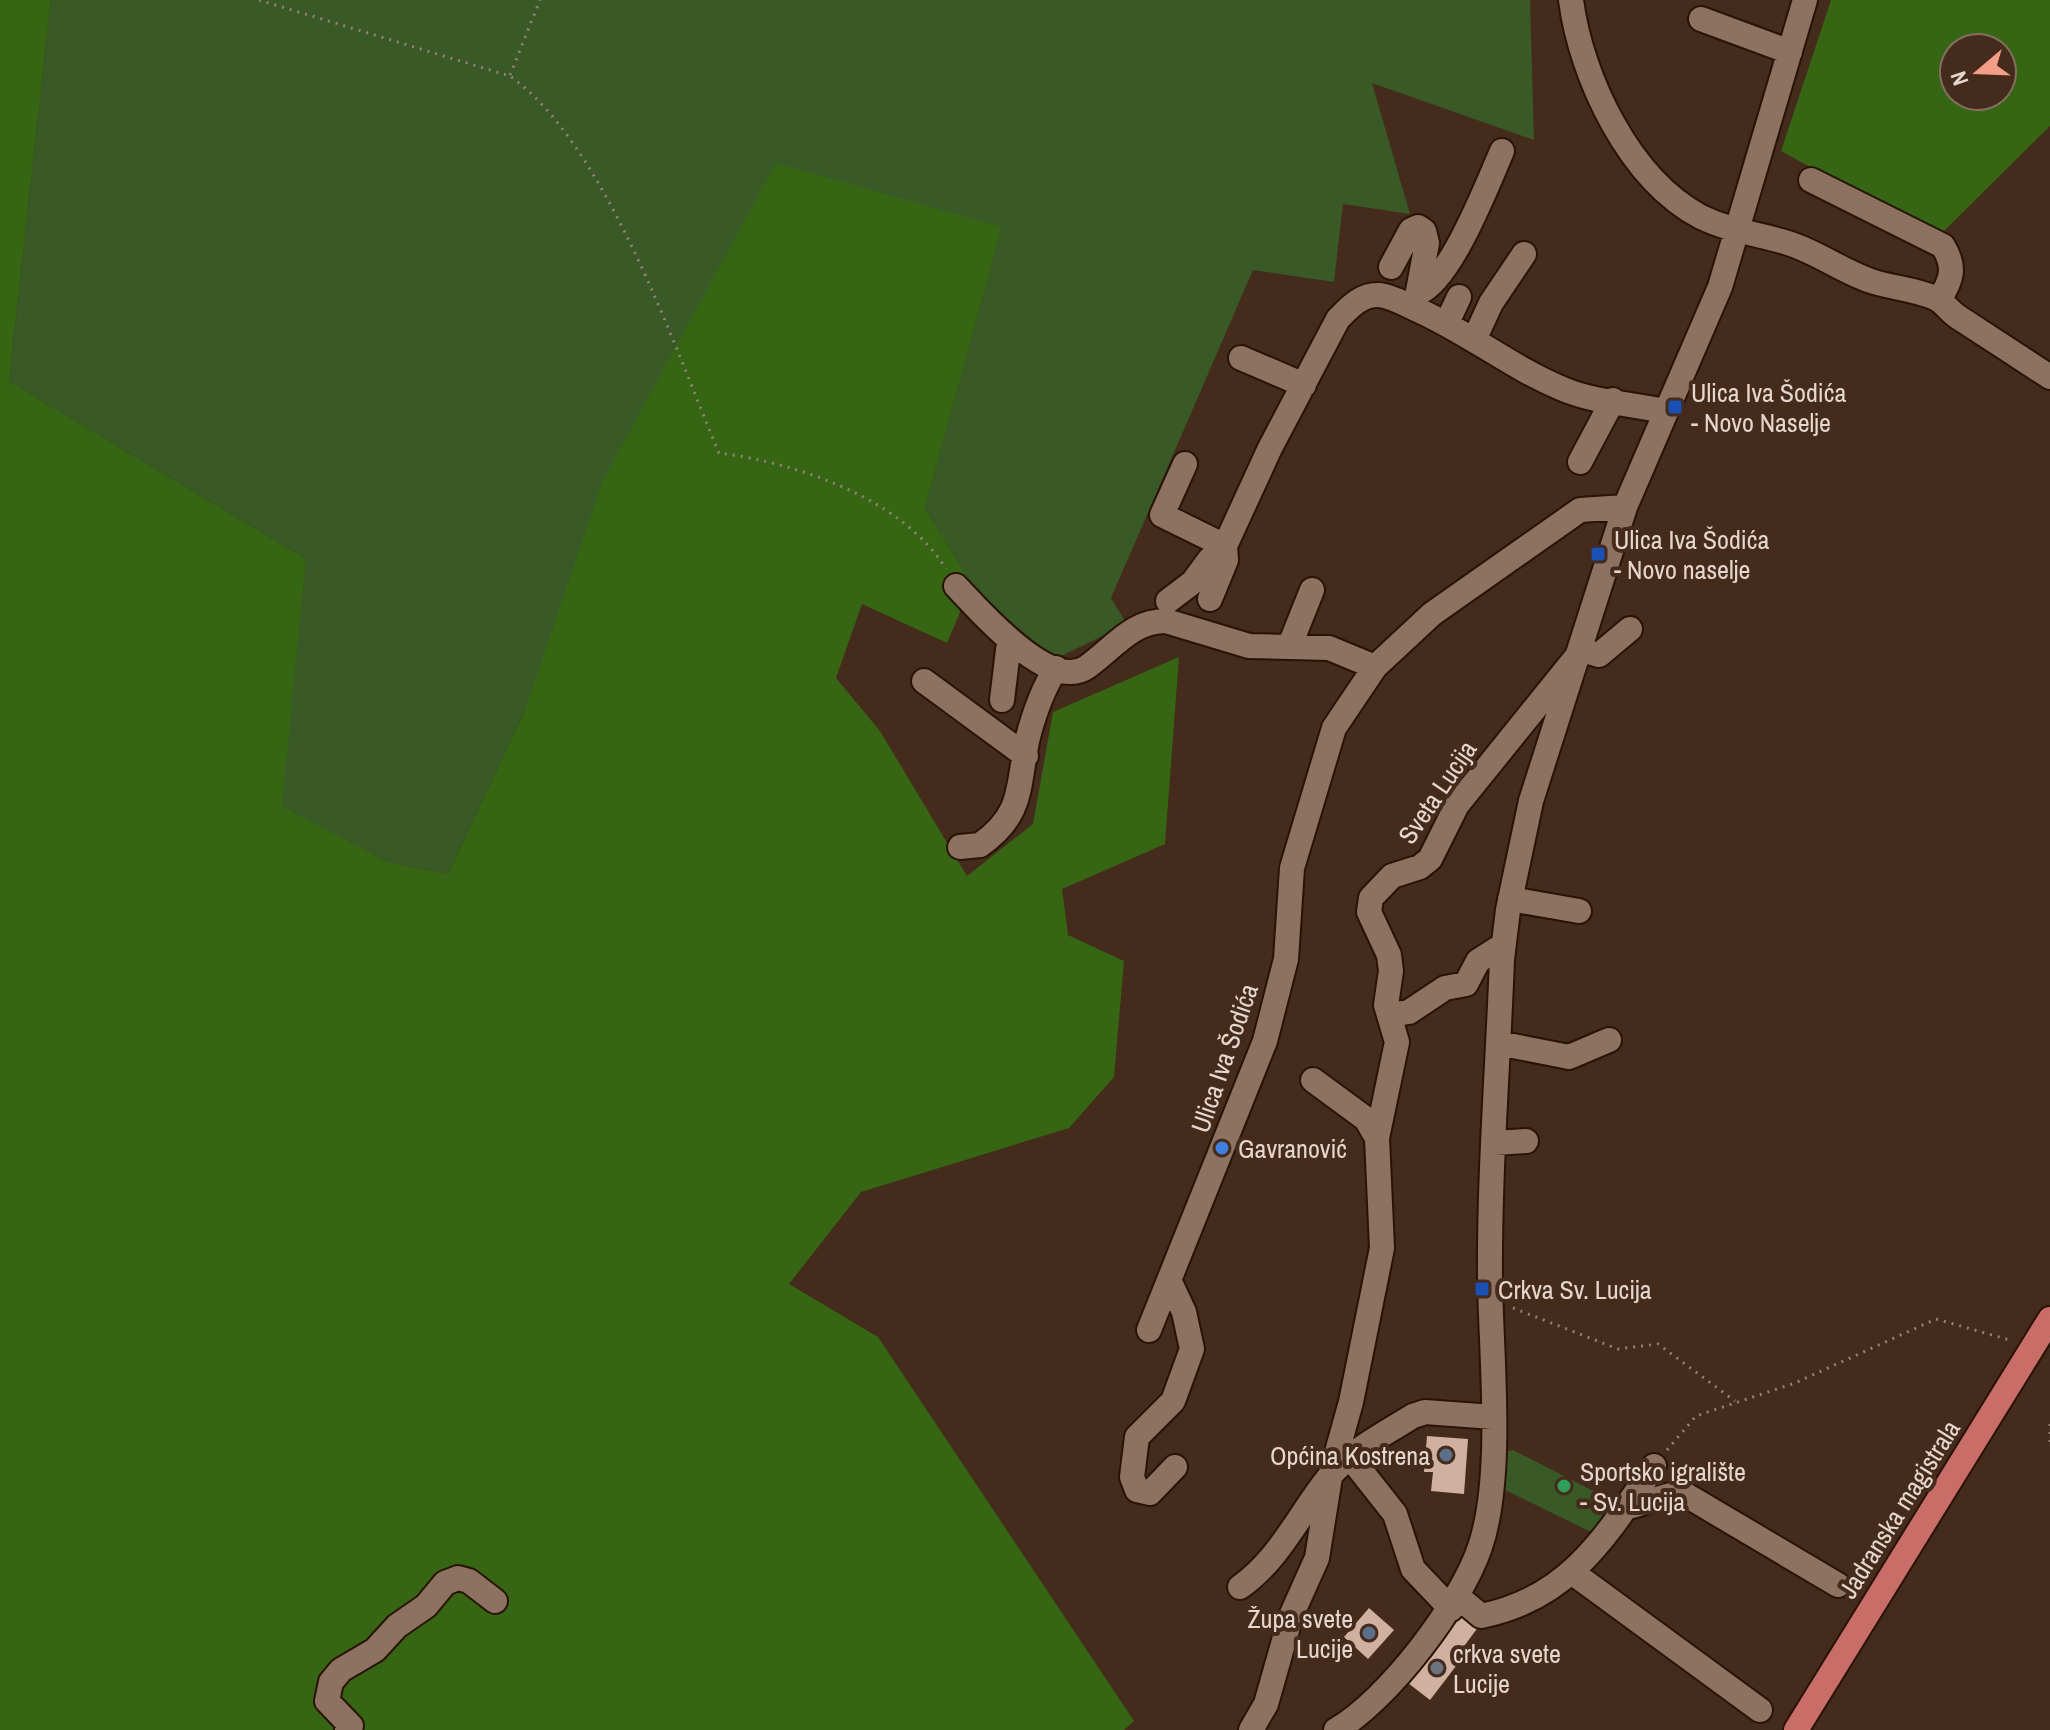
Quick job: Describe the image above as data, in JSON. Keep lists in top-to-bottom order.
{
  "streets": {
    "main road": ["Jadranska magistrala"],
    "street": ["Sveta Lucija", "Ulica Iva Šodića"]
  },
  "crossings": [
    ["Sveta Lucija", "Ulica Iva Šodića"]
  ],
  "places": {
    "transit": ["Ulica Iva Šodića - Novo Naselje", "Ulica Iva Šodića - Novo naselje", "Crkva Sv. Lucija"],
    "other": [
      "Gavranović",
      "Općina Kostrena",
      "Sportsko igralište - Sv. Lucija",
      "Župa svete Lucije",
      "crkva svete Lucije"
    ]
  },
  "north": "left"
}
